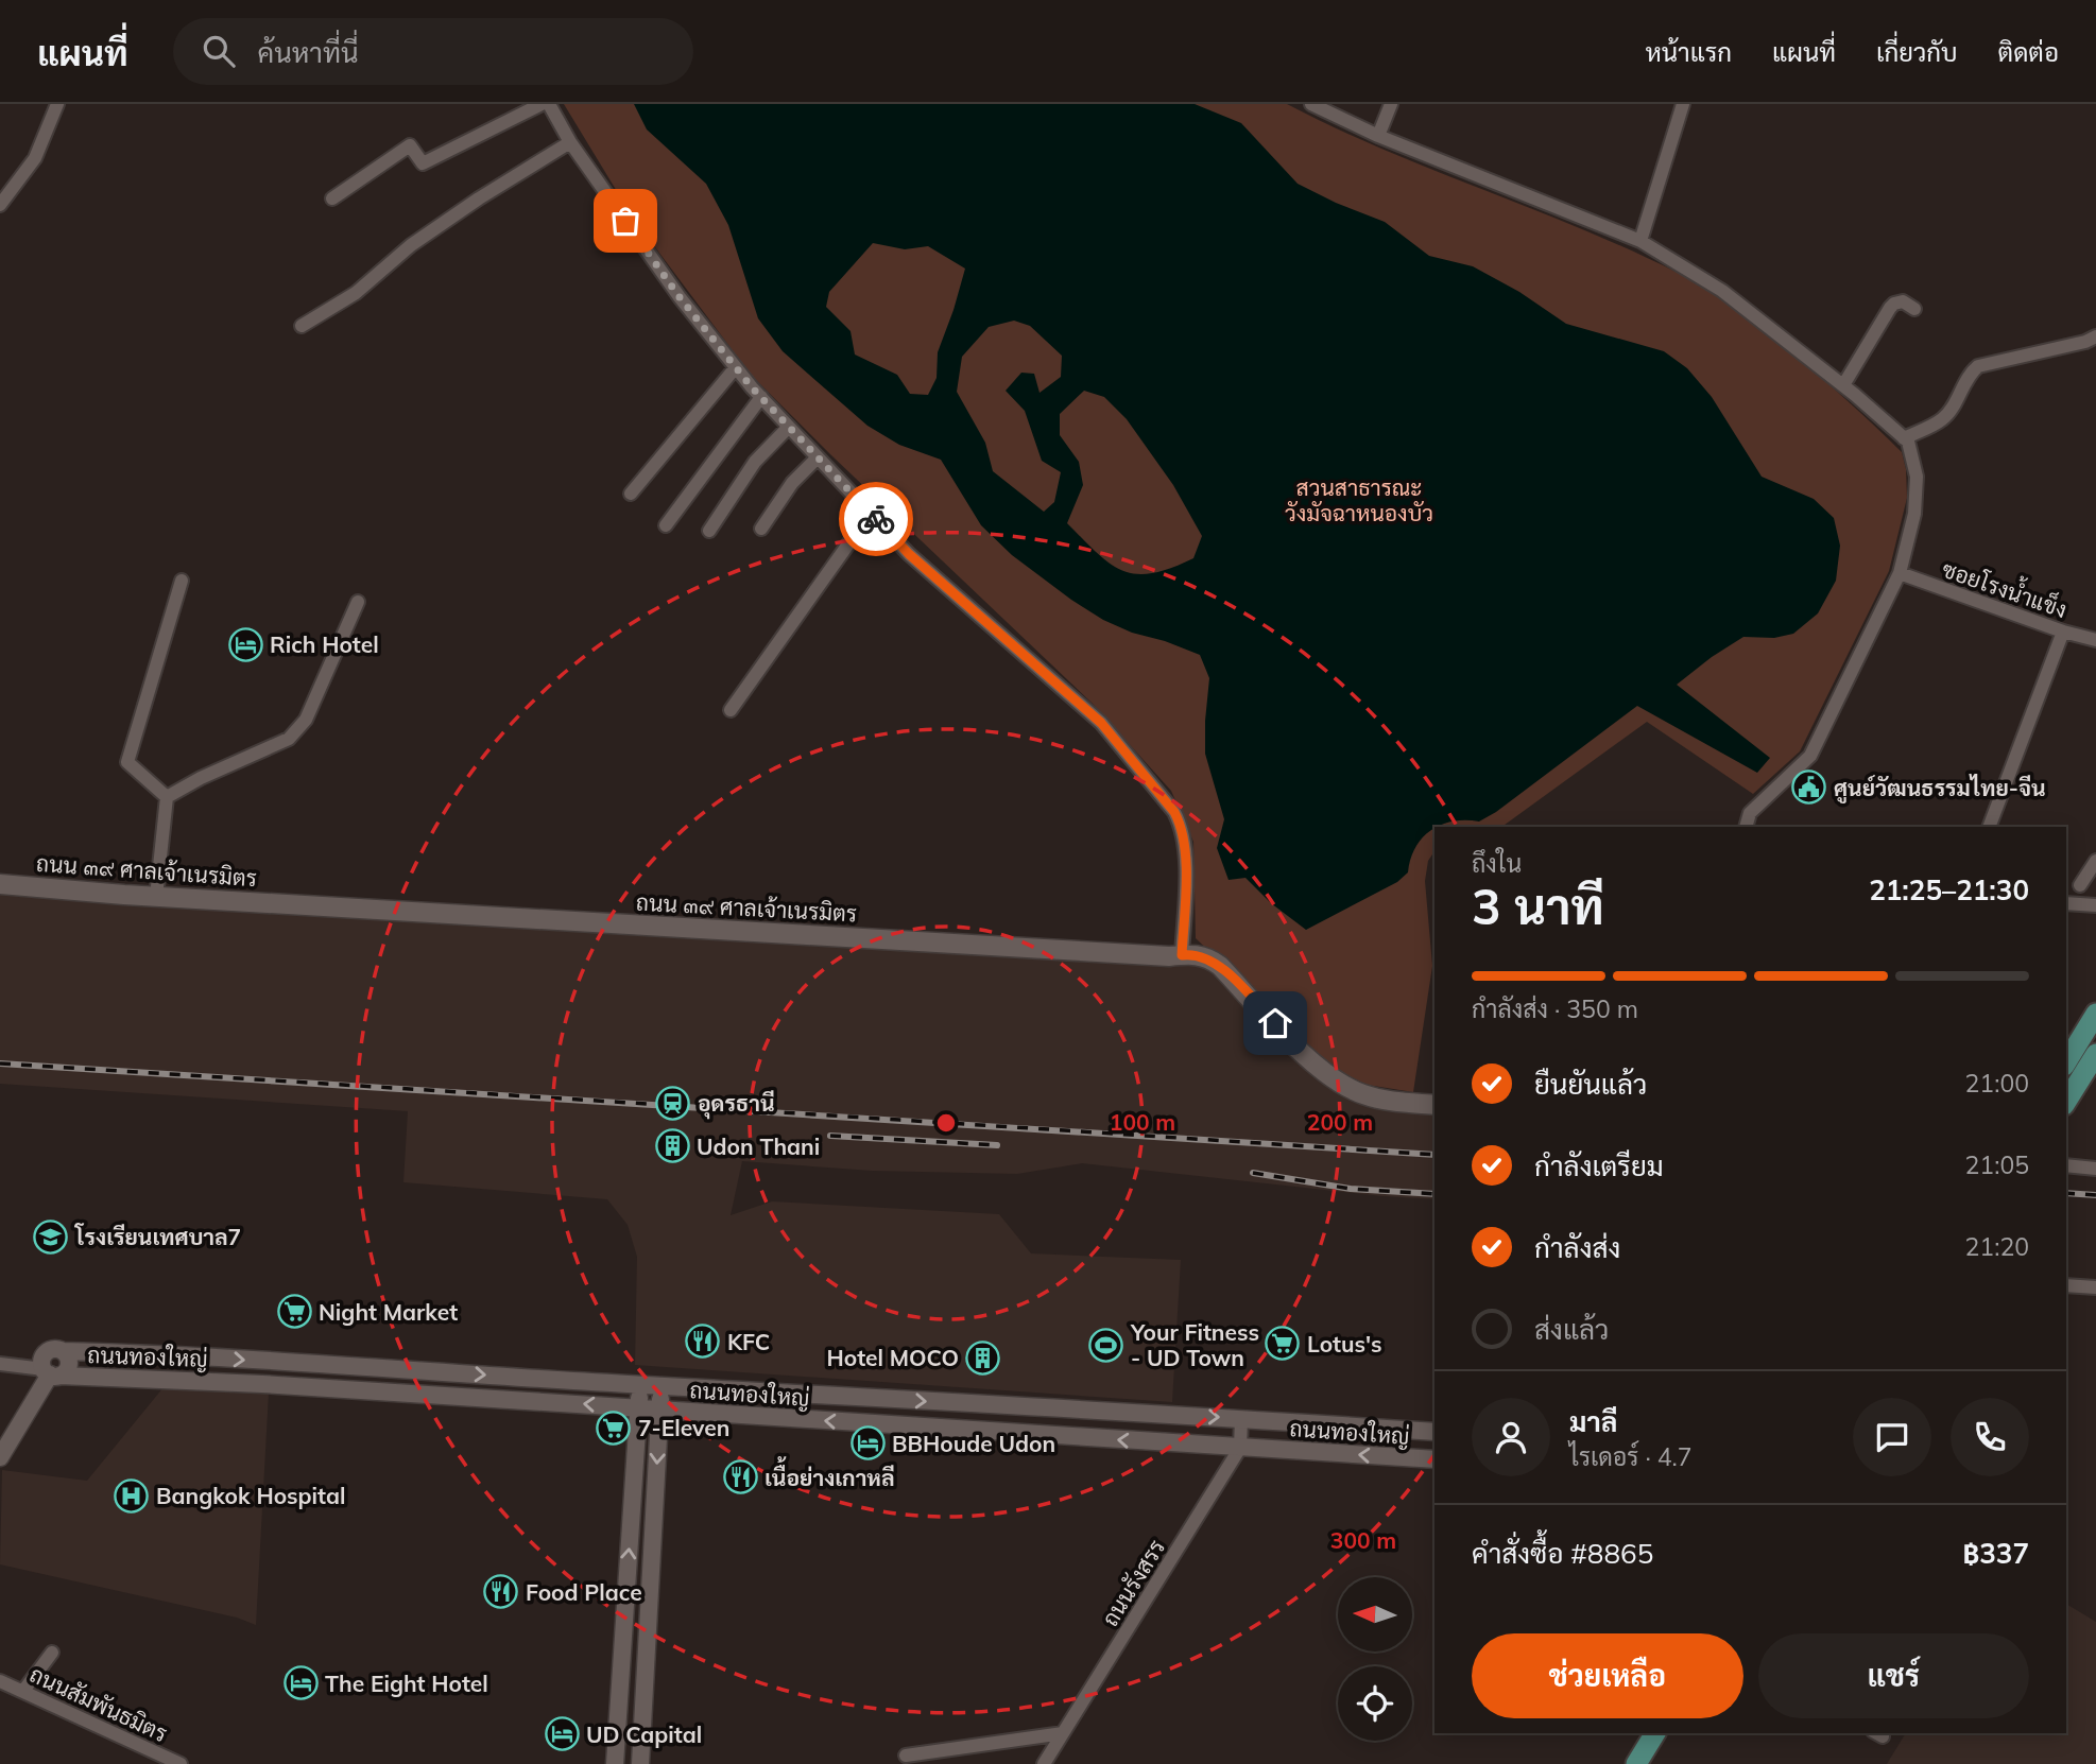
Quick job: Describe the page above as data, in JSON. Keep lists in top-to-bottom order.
{
  "streets": {
    "main road": ["ถนน ๓๙ ศาลเจ้าเนรมิตร"],
    "street": [
      "ซอยโรงน้ำแข็ง",
      "ถนนทองใหญ่",
      "ถนนรังสรร",
      "ถนนสัมพันธมิตร"
    ]
  },
  "crossings": [
    ["ถนนทองใหญ่", "ถนนรังสรร"]
  ],
  "parks": ["สวนสาธารณะ วังมัจฉาหนองบัว"],
  "places": {
    "hotel": [
      "Rich Hotel",
      "BBHoude Udon",
      "The Eight Hotel",
      "UD Capital"
    ],
    "public building": ["ศูนย์วัฒนธรรมไทย-จีน"],
    "station": ["อุดรธานี"],
    "building": ["Udon Thani", "Hotel MOCO"],
    "school or university": ["โรงเรียนเทศบาล7"],
    "supermarket": ["Night Market", "Lotus's", "7-Eleven"],
    "restaurant": ["KFC", "เนื้อย่างเกาหลี", "Food Place"],
    "sports": ["Your Fitness - UD Town"],
    "hospital": ["Bangkok Hospital"]
  },
  "north": "left",
  "page": {
    "header": "แผนที่",
    "search": "ค้นหาที่นี่",
    "nav": [
      "หน้าแรก",
      "แผนที่",
      "เกี่ยวกับ",
      "ติดต่อ"
    ],
    "heading": ["3 นาที", "ถึงใน", "21:25–21:30"],
    "panel": [
      "มาลี",
      "ไรเดอร์ · 4.7",
      "คำสั่งซื้อ #8865",
      "฿337"
    ],
    "bar": "กำลังส่ง · 350 m",
    "list": [
      ["ยืนยันแล้ว", "21:00"],
      ["กำลังเตรียม", "21:05"],
      ["กำลังส่ง", "21:20"],
      "ส่งแล้ว"
    ],
    "buttons": ["ช่วยเหลือ", "แชร์"]
  },
  "rings": ["100 m", "200 m", "300 m"]
}
